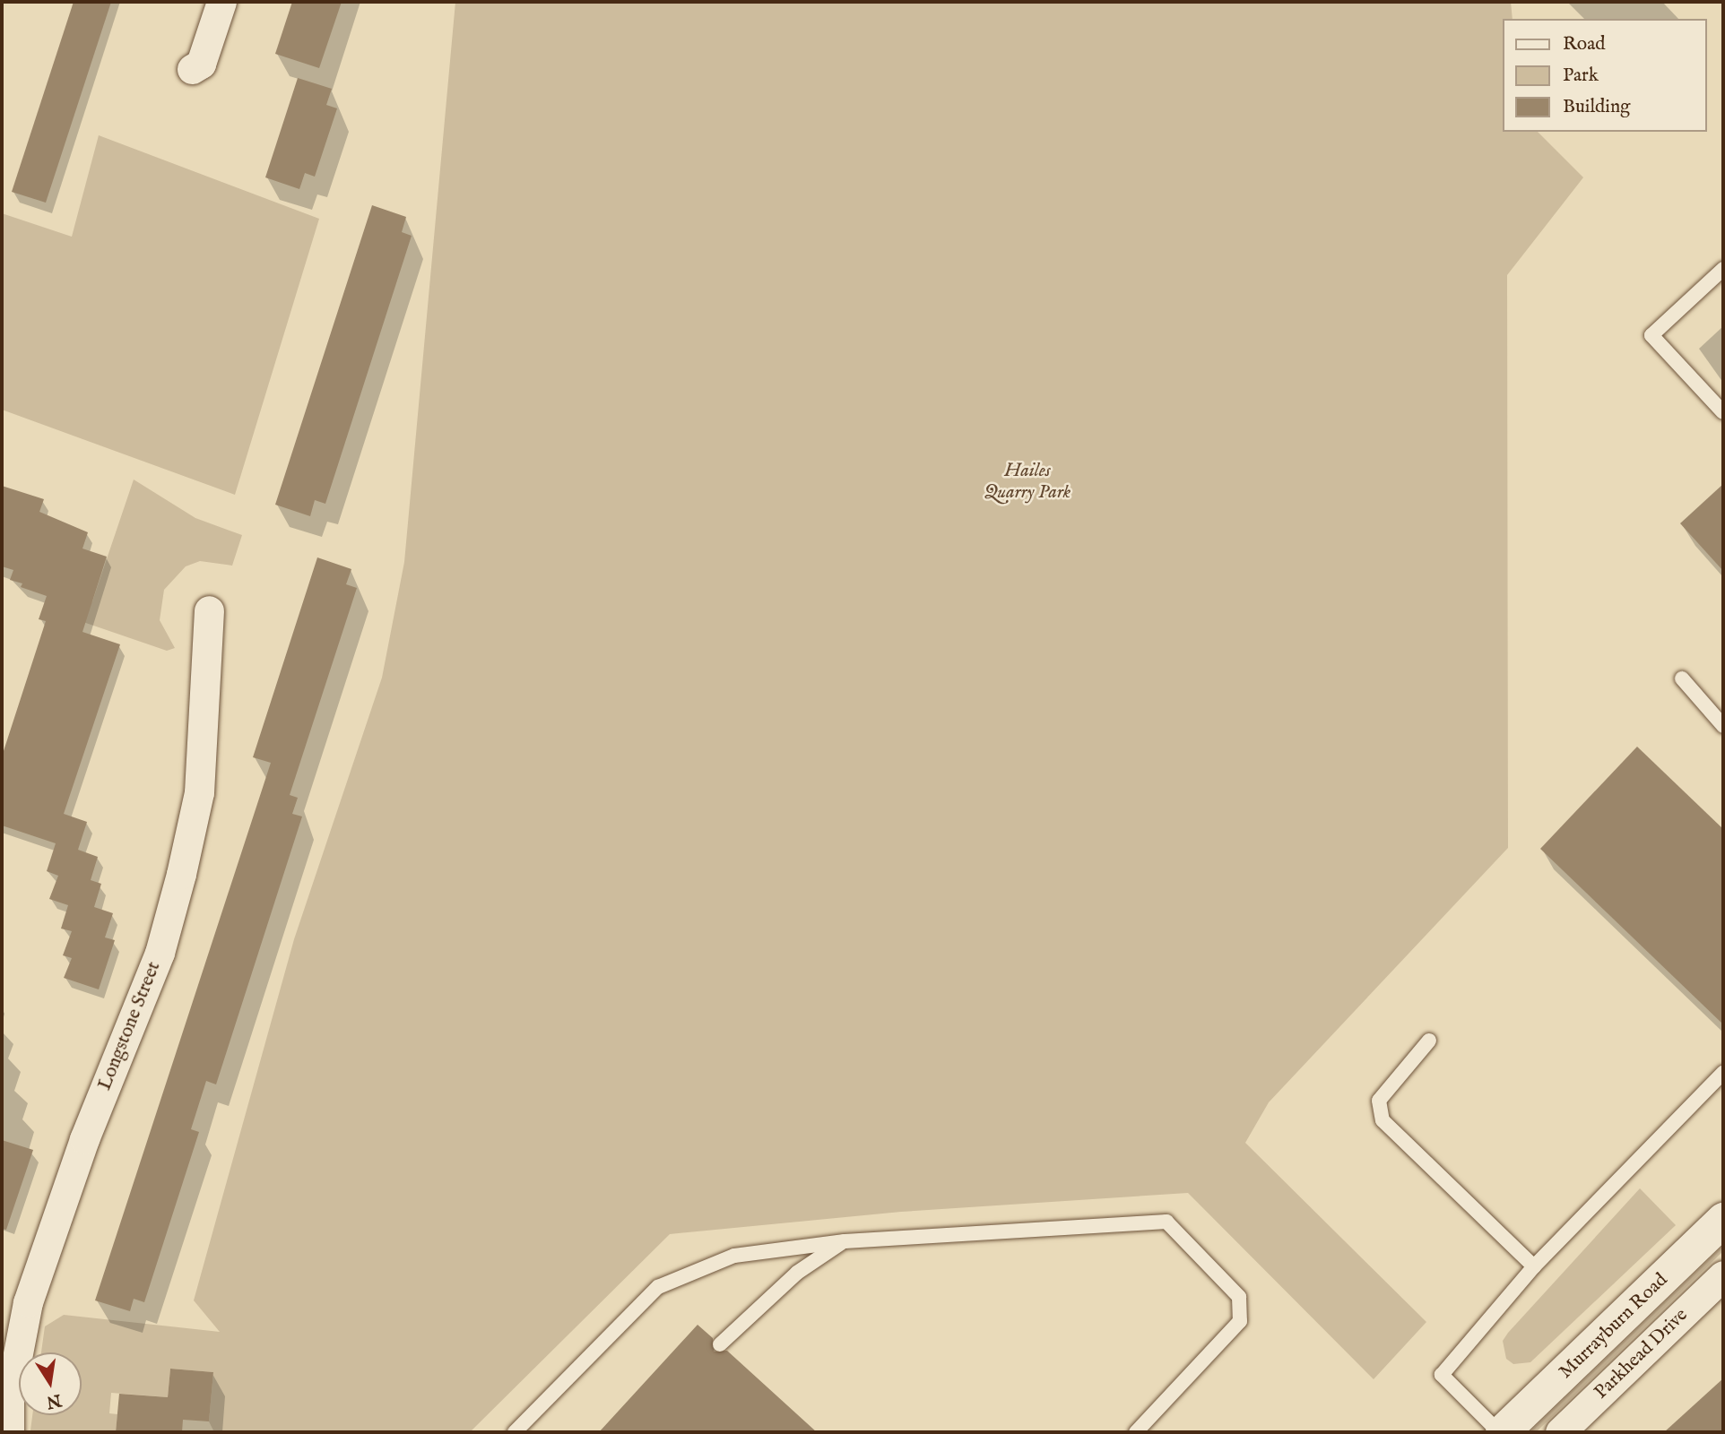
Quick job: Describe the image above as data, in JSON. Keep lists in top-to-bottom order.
{
  "streets": {
    "street": ["Longstone Street", "Murrayburn Road", "Parkhead Drive"]
  },
  "parks": ["Hailes Quarry Park"],
  "legend": ["Road", "Park", "Building"],
  "north": "bottom"
}
